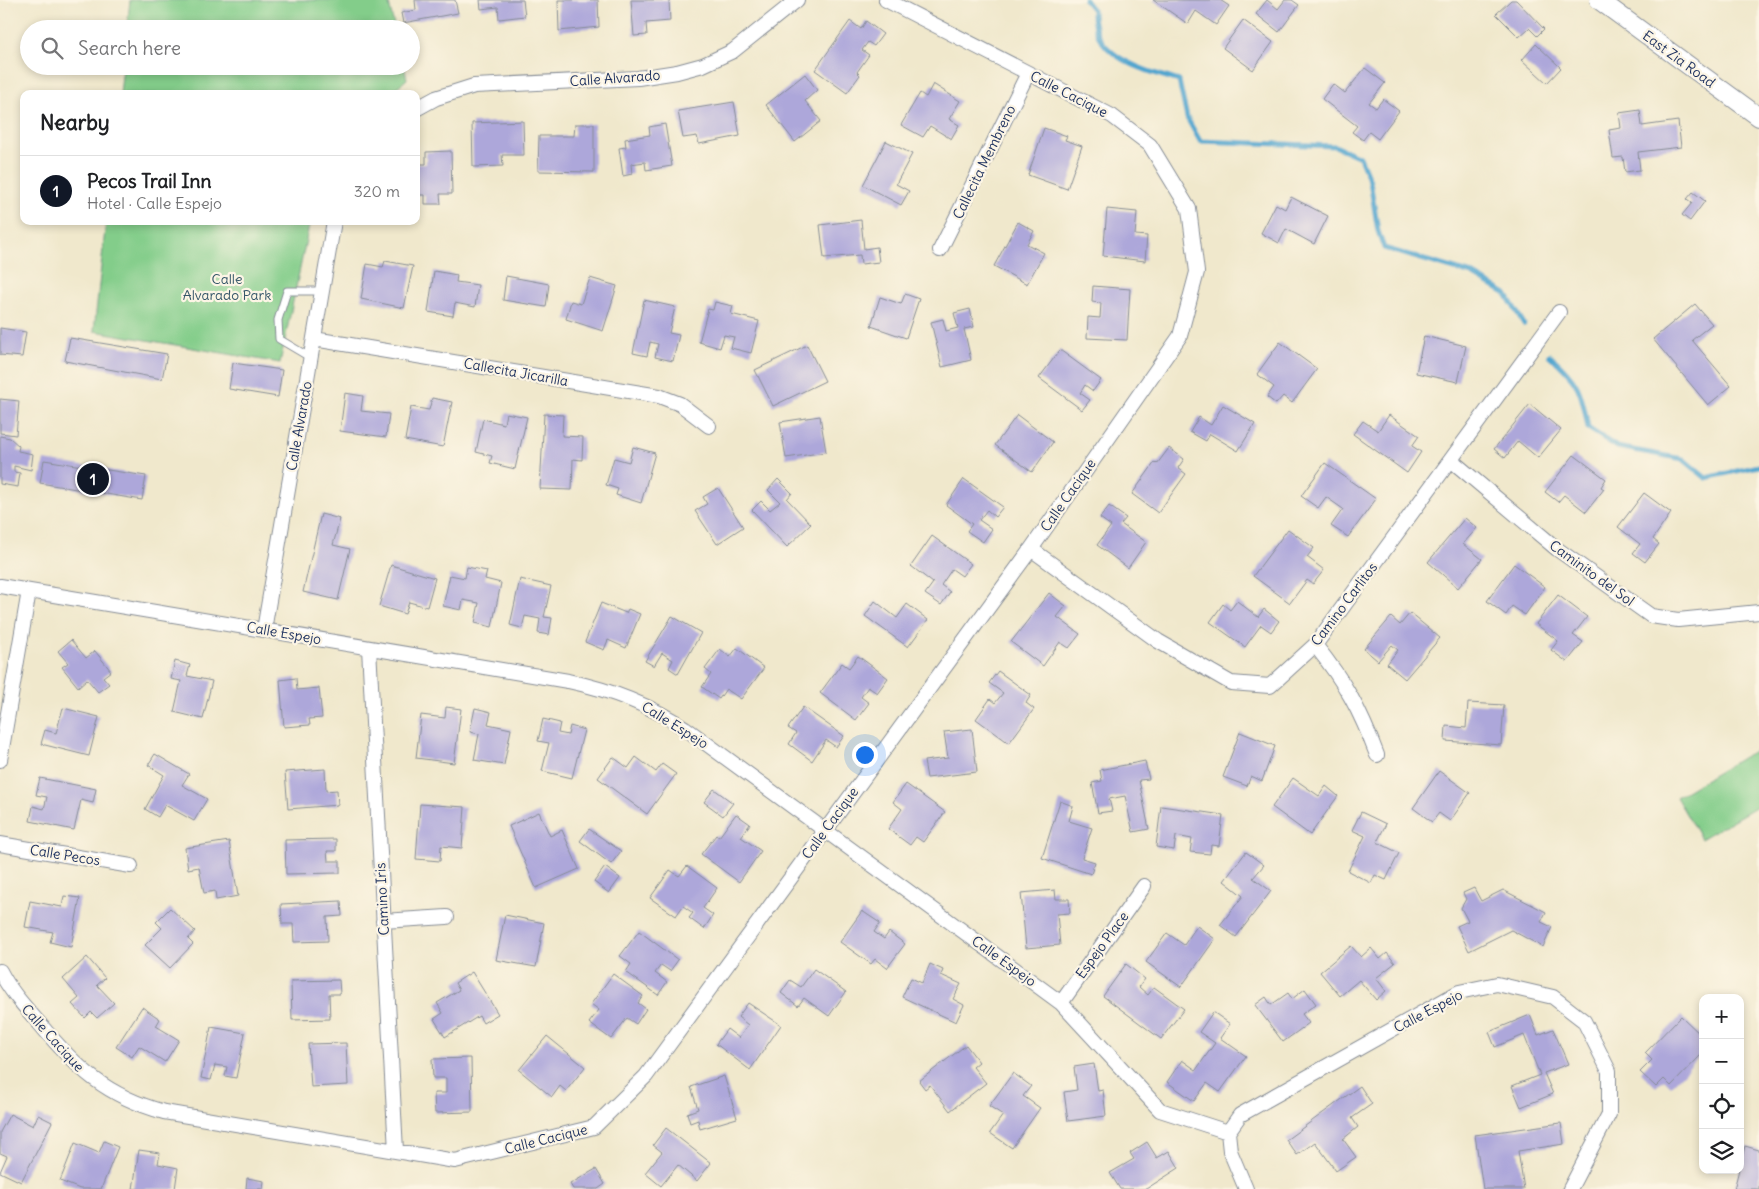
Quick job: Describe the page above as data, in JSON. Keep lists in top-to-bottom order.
{
  "streets": {
    "street": [
      "East Zia Road",
      "Calle Alvarado",
      "Calle Cacique",
      "Callecita Membreno",
      "Callecita Jicarilla",
      "Caminito del Sol",
      "Camino Carlitos",
      "Calle Espejo",
      "Calle Pecos",
      "Camino Iris",
      "Espejo Place"
    ]
  },
  "crossings": [
    ["Calle Alvarado", "Callecita Jicarilla"],
    ["Calle Alvarado", "Calle Espejo"],
    ["Calle Cacique", "Callecita Membreno"],
    ["Calle Cacique", "Camino Carlitos"],
    ["Calle Cacique", "Calle Espejo"],
    ["Calle Cacique", "Camino Iris"],
    ["Caminito del Sol", "Camino Carlitos"],
    ["Calle Espejo", "Camino Iris"],
    ["Calle Espejo", "Espejo Place"]
  ],
  "parks": ["Calle Alvarado Park"],
  "page": {
    "search": "Search here",
    "heading": "Nearby",
    "list": [
      {
        "mark": "1",
        "name": "Pecos Trail Inn",
        "note": "Hotel · Calle Espejo",
        "value": "320 m"
      }
    ],
    "pins": "1",
    "map_buttons": ["+", "−"]
  }
}
